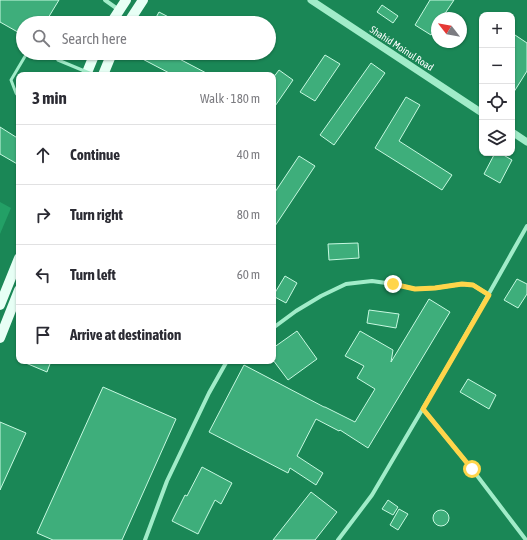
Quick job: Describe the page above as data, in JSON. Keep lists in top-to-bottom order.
{
  "streets": {
    "street": ["Shahid Moinul Road"]
  },
  "north": "top left",
  "page": {
    "map_buttons": ["+", "−"],
    "search": "Search here",
    "heading": ["3 min", "Walk · 180 m"],
    "list": [
      ["Continue", "40 m"],
      ["Turn right", "80 m"],
      ["Turn left", "60 m"],
      "Arrive at destination"
    ]
  }
}
